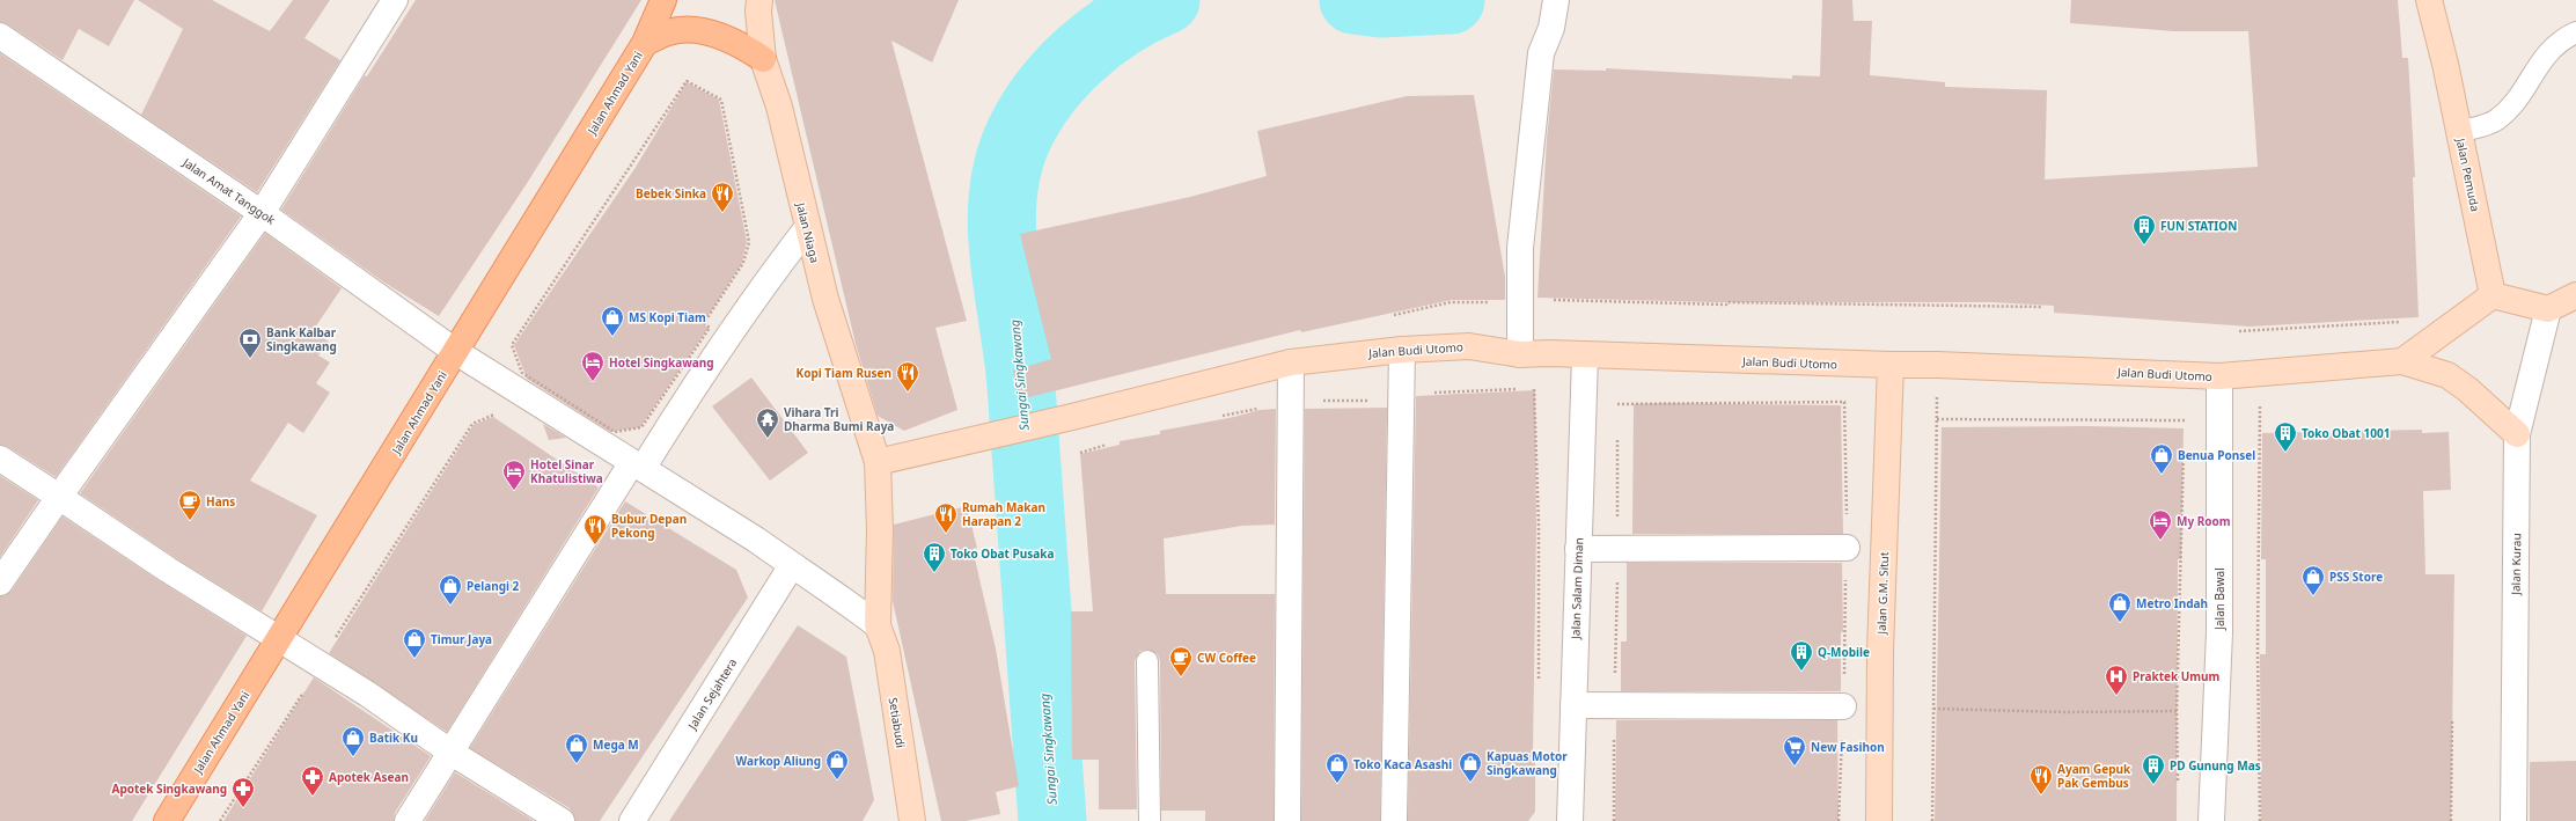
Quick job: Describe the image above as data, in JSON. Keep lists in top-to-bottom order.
{
  "streets": {
    "main road": [
      "Jalan Ahmad Yani",
      "Jalan Pemuda",
      "Jalan Niaga",
      "Jalan Budi Utomo",
      "Jalan G.M. Situt",
      "Setiabudi"
    ],
    "street": [
      "Jalan Amat Tanggok",
      "Jalan Kurau",
      "Jalan Salam Diman",
      "Jalan Bawal",
      "Jalan Sejahtera"
    ]
  },
  "crossings": [
    ["Jalan Ahmad Yani", "Jalan Amat Tanggok"],
    ["Jalan Amat Tanggok", "Jalan Sejahtera"],
    ["Jalan Niaga", "Jalan Budi Utomo"],
    ["Jalan Niaga", "Setiabudi"],
    ["Jalan Budi Utomo", "Jalan Salam Diman"],
    ["Jalan Budi Utomo", "Jalan G.M. Situt"],
    ["Jalan Budi Utomo", "Jalan Bawal"],
    ["Jalan Budi Utomo", "Setiabudi"]
  ],
  "water": ["Sungai Singkawang"],
  "places": {
    "restaurant": [
      "Bebek Sinka",
      "Kopi Tiam Rusen",
      "Rumah Makan Harapan 2",
      "Bubur Depan Pekong",
      "Ayam Gepuk Pak Gembus"
    ],
    "building": [
      "FUN STATION",
      "Toko Obat 1001",
      "Toko Obat Pusaka",
      "Q-Mobile",
      "PD Gunung Mas"
    ],
    "shop": [
      "MS Kopi Tiam",
      "Benua Ponsel",
      "PSS Store",
      "Pelangi 2",
      "Metro Indah",
      "Timur Jaya",
      "Batik Ku",
      "Mega M",
      "Warkop Aliung",
      "Kapuas Motor Singkawang",
      "Toko Kaca Asashi"
    ],
    "bank": ["Bank Kalbar Singkawang"],
    "hotel": ["Hotel Singkawang", "Hotel Sinar Khatulistiwa", "My Room"],
    "temple": ["Vihara Tri Dharma Bumi Raya"],
    "cafe": ["Hans", "CW Coffee"],
    "hospital": ["Praktek Umum"],
    "supermarket": ["New Fasihon"],
    "pharmacy": ["Apotek Asean", "Apotek Singkawang"]
  }
}
